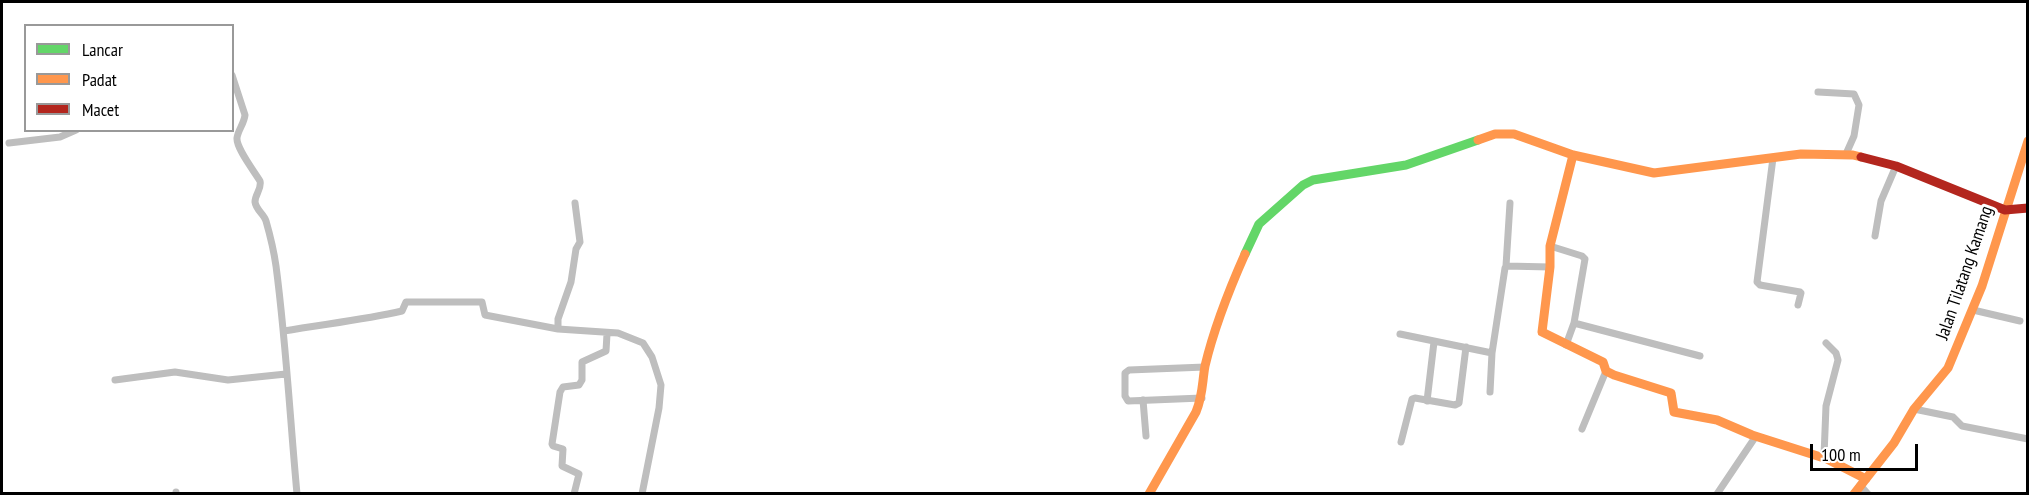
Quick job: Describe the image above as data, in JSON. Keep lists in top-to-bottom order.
{
  "streets": {
    "street": ["Jalan Tilatang Kamang"]
  },
  "legend": ["Lancar", "Padat", "Macet"],
  "scale_bar": "100 m"
}
